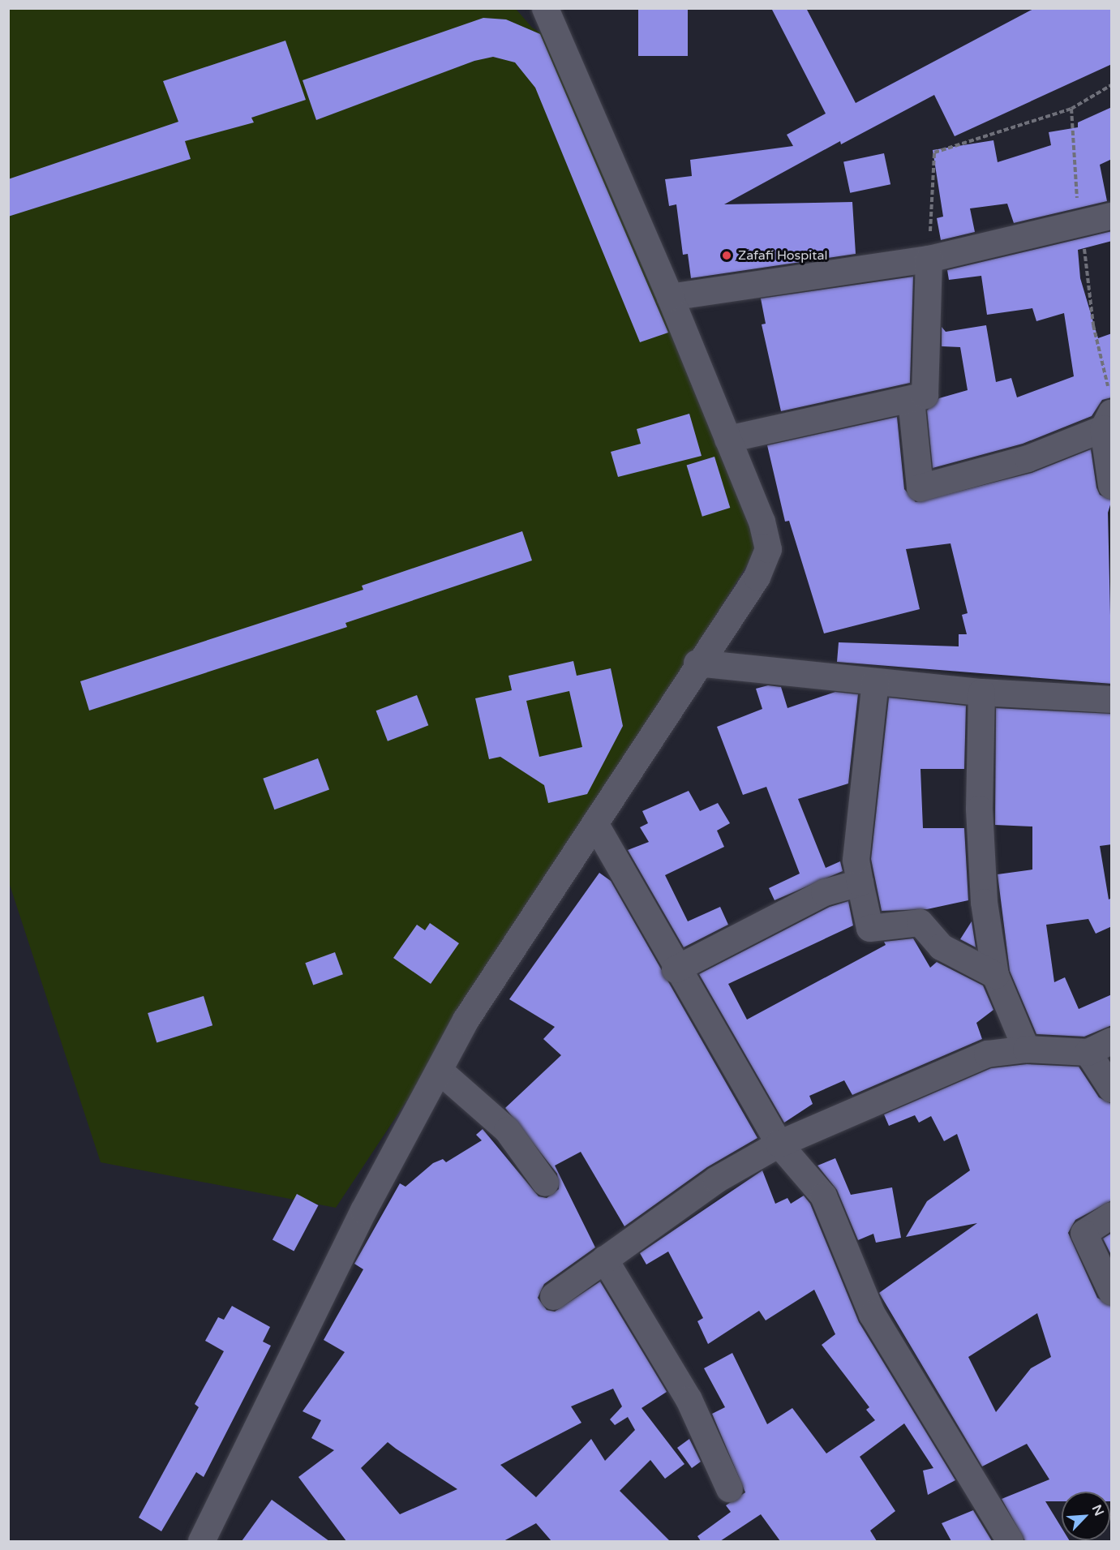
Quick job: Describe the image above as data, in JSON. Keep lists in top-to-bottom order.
{
  "places": ["Zafafi Hospital"],
  "north": "top right"
}
